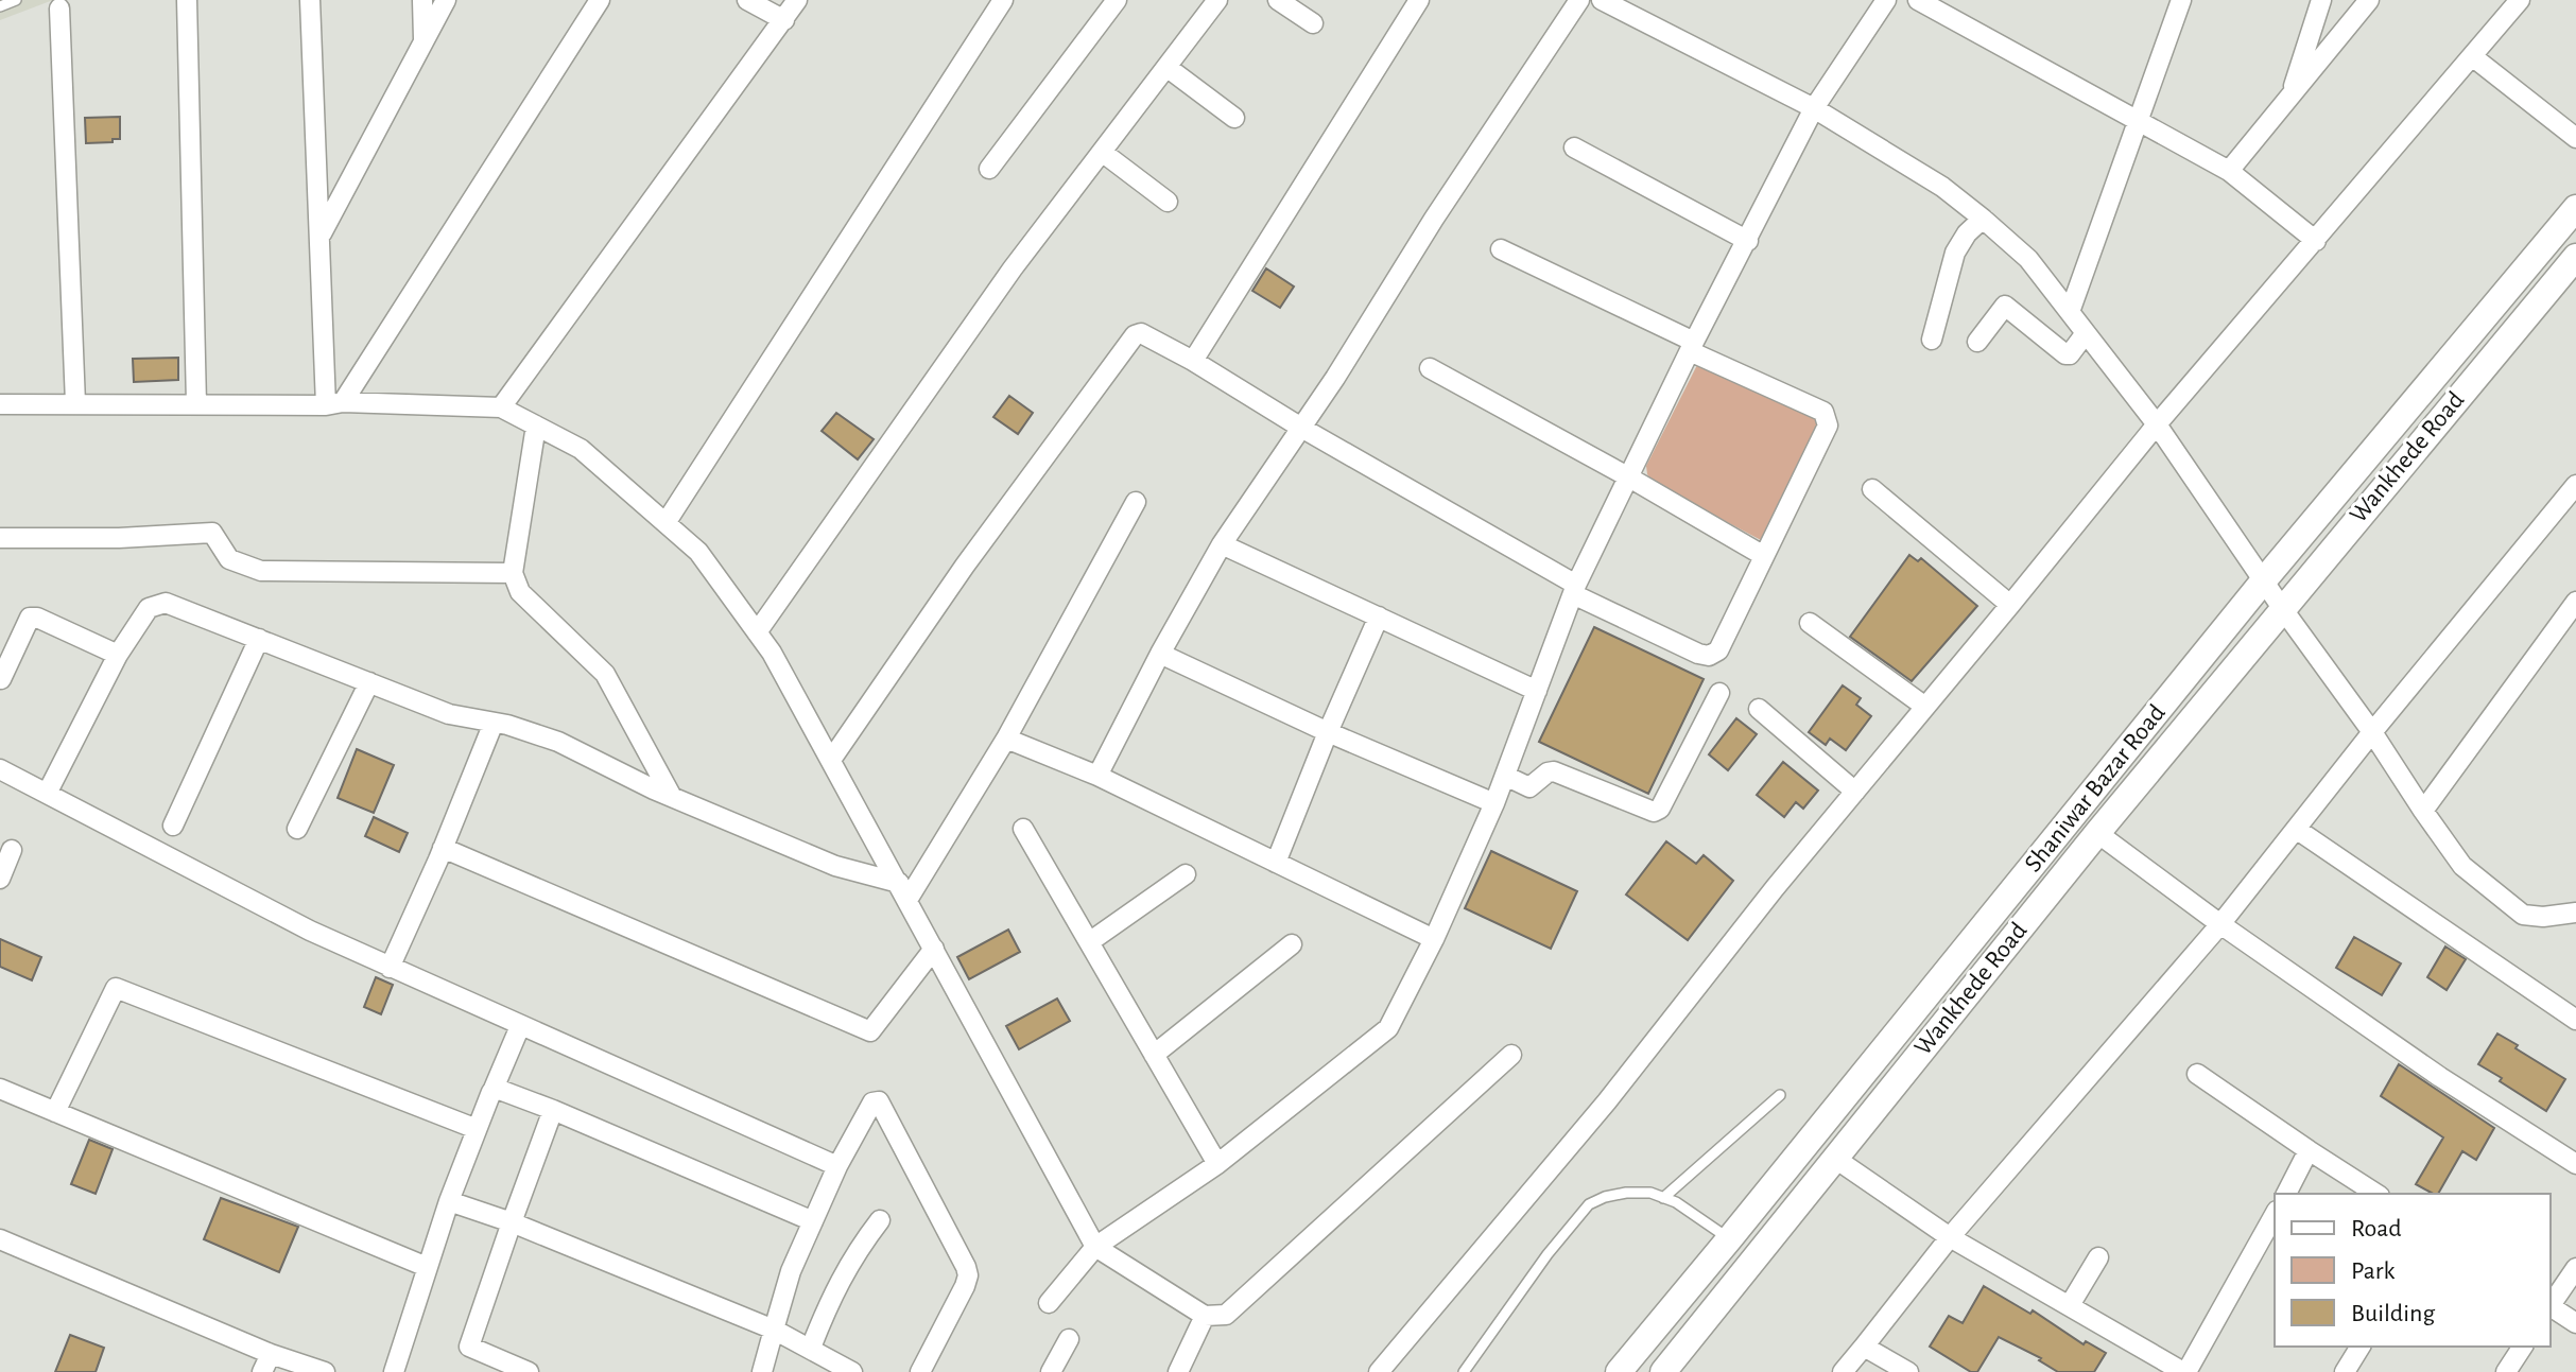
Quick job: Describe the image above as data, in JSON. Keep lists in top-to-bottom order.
{
  "streets": {
    "main road": ["Wankhede Road", "Shaniwar Bazar Road"]
  },
  "legend": ["Road", "Park", "Building"]
}
